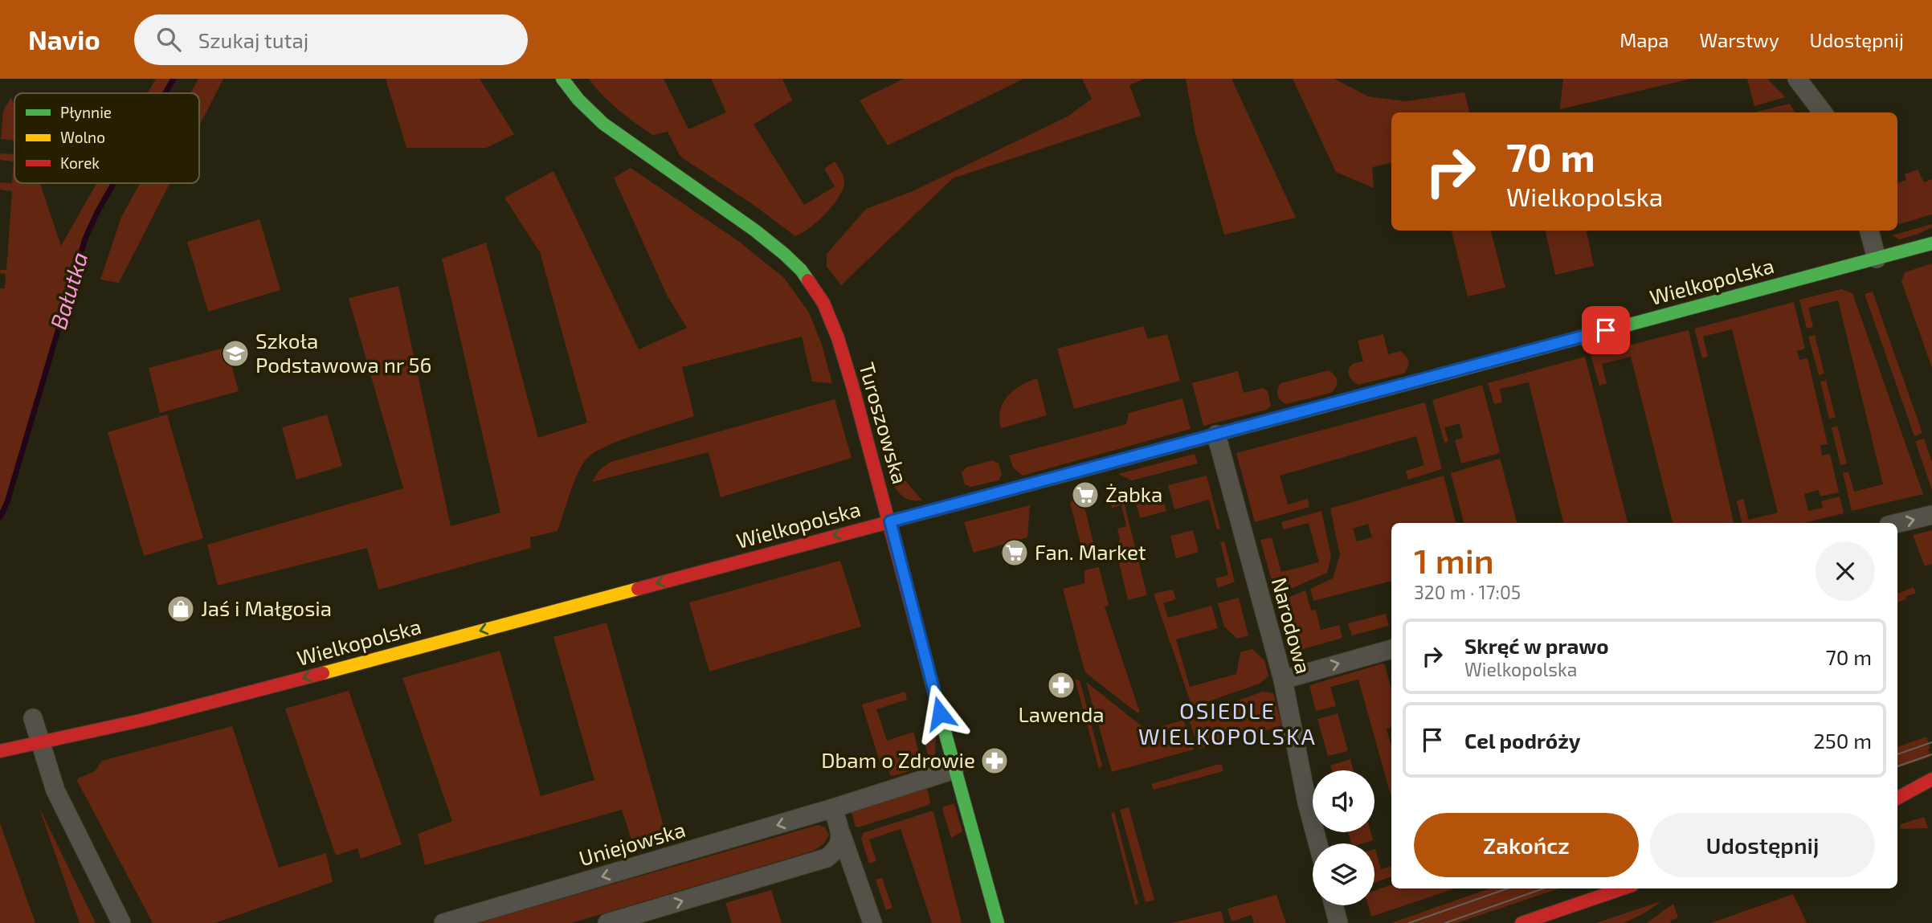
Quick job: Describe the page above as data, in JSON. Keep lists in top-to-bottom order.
{
  "streets": {
    "street": [
      "Wielkopolska",
      "Turoszowska",
      "Narodowa",
      "Uniejowska"
    ]
  },
  "crossings": [
    ["Wielkopolska", "Turoszowska"],
    ["Wielkopolska", "Narodowa"],
    ["Turoszowska", "Uniejowska"]
  ],
  "one_way": ["Wielkopolska"],
  "districts": ["OSIEDLE WIELKOPOLSKA"],
  "water": ["Bałutka"],
  "places": {
    "school or university": ["Szkoła Podstawowa nr 56"],
    "supermarket": ["Żabka", "Fan. Market"],
    "shop": ["Jaś i Małgosia"],
    "pharmacy": ["Lawenda", "Dbam o Zdrowie"]
  },
  "legend": ["Płynnie", "Wolno", "Korek"],
  "page": {
    "header": "Navio",
    "search": "Szukaj tutaj",
    "nav": ["Mapa", "Warstwy", "Udostępnij"],
    "turn": ["70 m", "Wielkopolska"],
    "heading": ["1 min", "320 m · 17:05"],
    "list": [
      {
        "name": "Skręć w prawo",
        "note": "Wielkopolska",
        "value": "70 m"
      },
      {
        "name": "Cel podróży",
        "value": "250 m"
      }
    ],
    "buttons": ["Zakończ", "Udostępnij"]
  }
}
